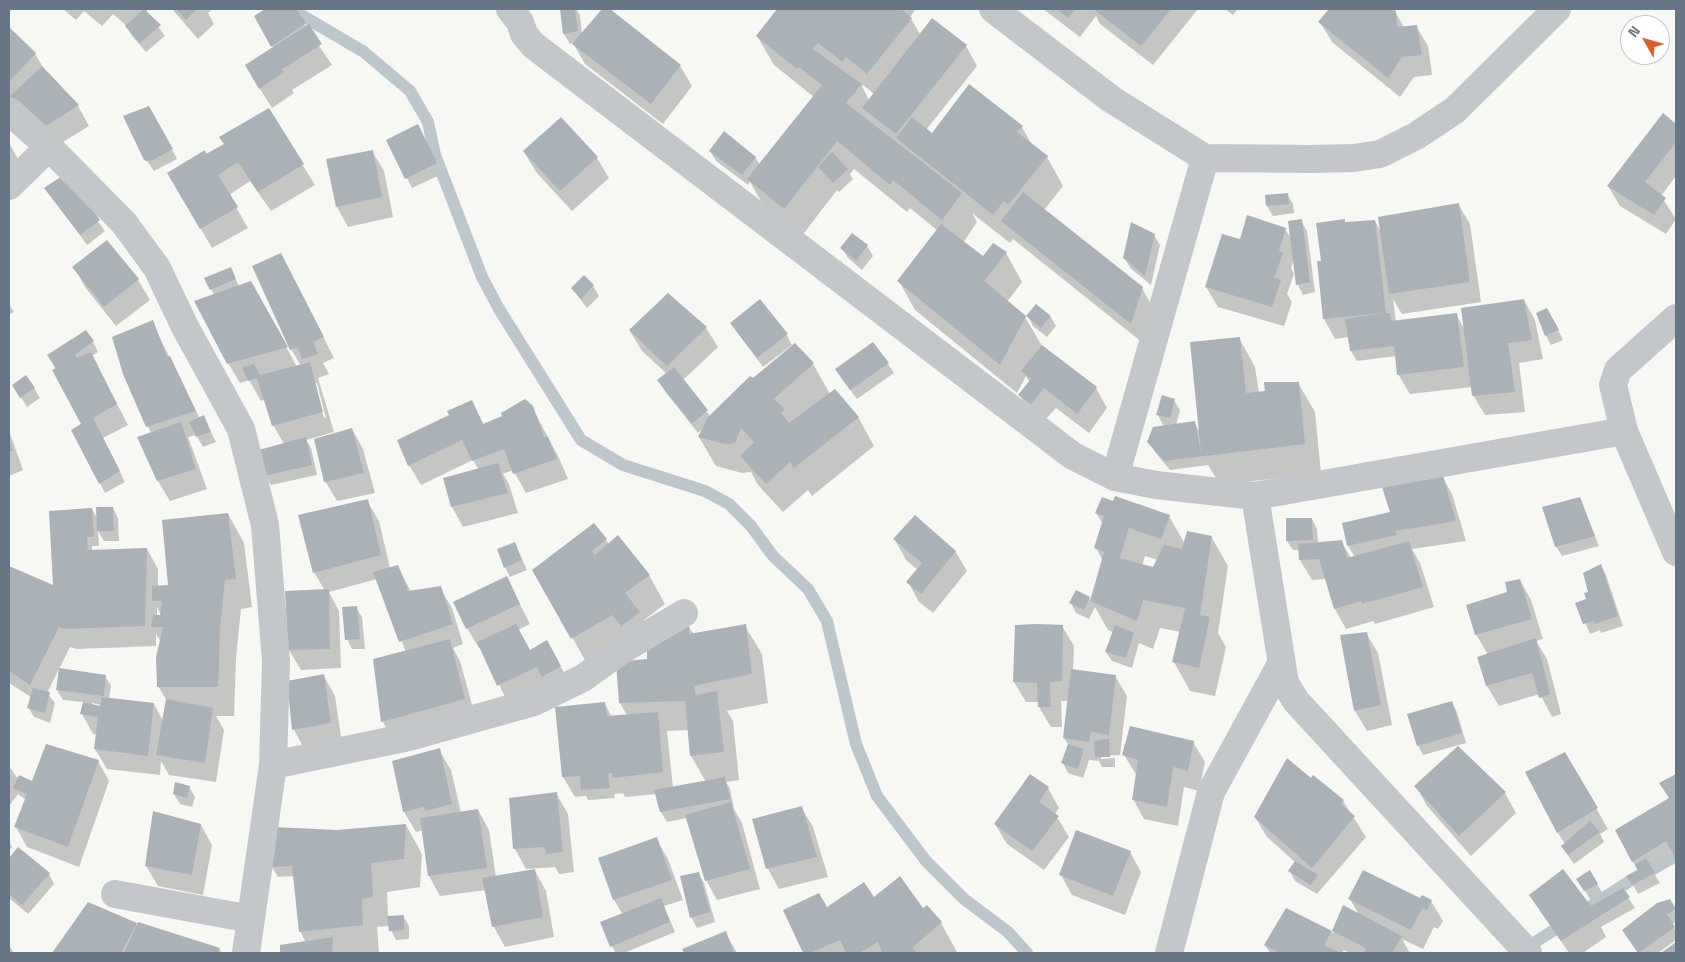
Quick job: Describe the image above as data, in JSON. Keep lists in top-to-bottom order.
{
  "north": "top left"
}
